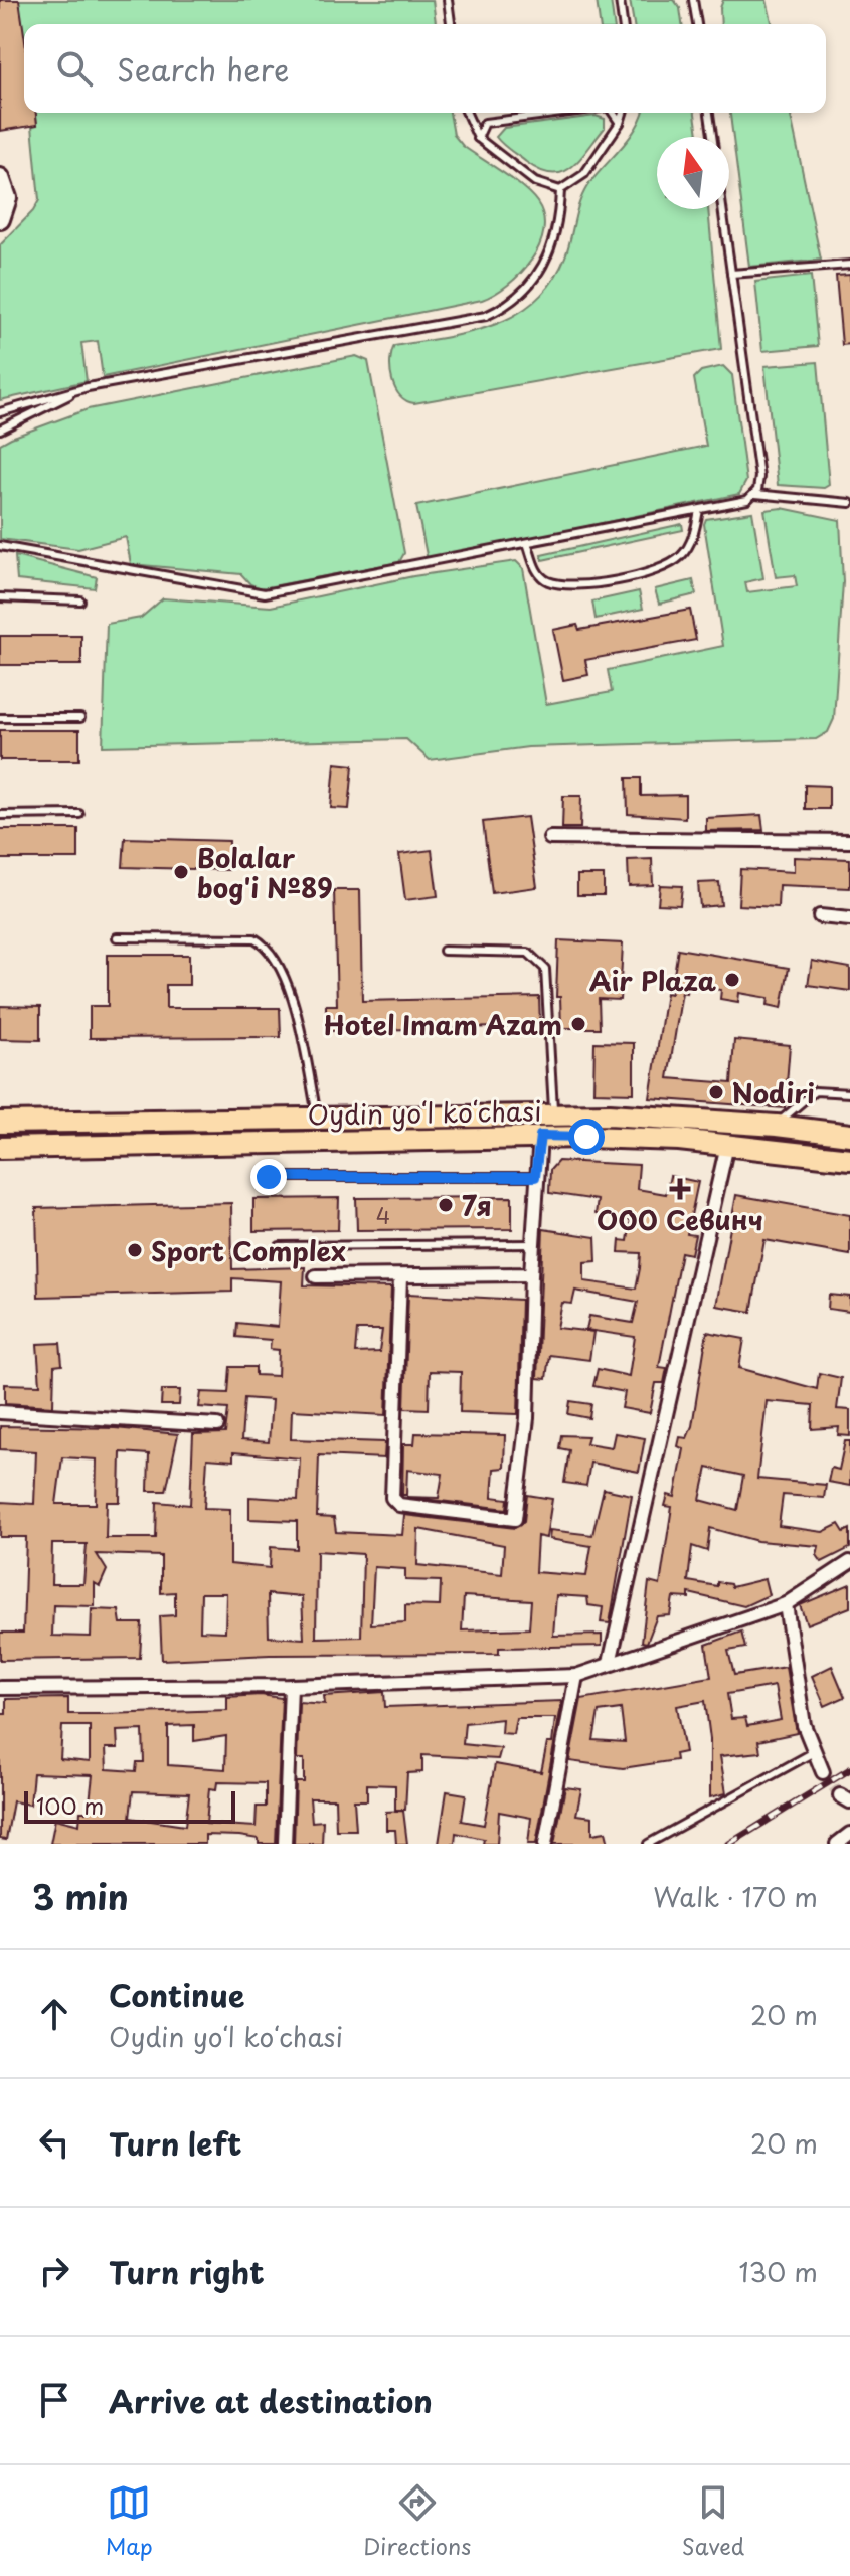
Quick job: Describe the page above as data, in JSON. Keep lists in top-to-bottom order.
{
  "streets": {
    "main road": ["Oydin yoʻl koʻchasi"]
  },
  "places": {
    "other": [
      "Bolalar bog'i №89",
      "Air Plaza",
      "Hotel Imam Azam",
      "Nodiri",
      "7я",
      "Sport Complex"
    ],
    "health": ["ООО Севинч"]
  },
  "house_numbers": ["4"],
  "scale_bar": "100 m",
  "north": "top",
  "page": {
    "search": "Search here",
    "scale": "100 m",
    "heading": ["3 min", "Walk · 170 m"],
    "list": [
      ["Continue", "Oydin yoʻl koʻchasi", "20 m"],
      ["Turn left", "20 m"],
      ["Turn right", "130 m"],
      "Arrive at destination"
    ],
    "nav": ["Map", "Directions", "Saved"]
  }
}
